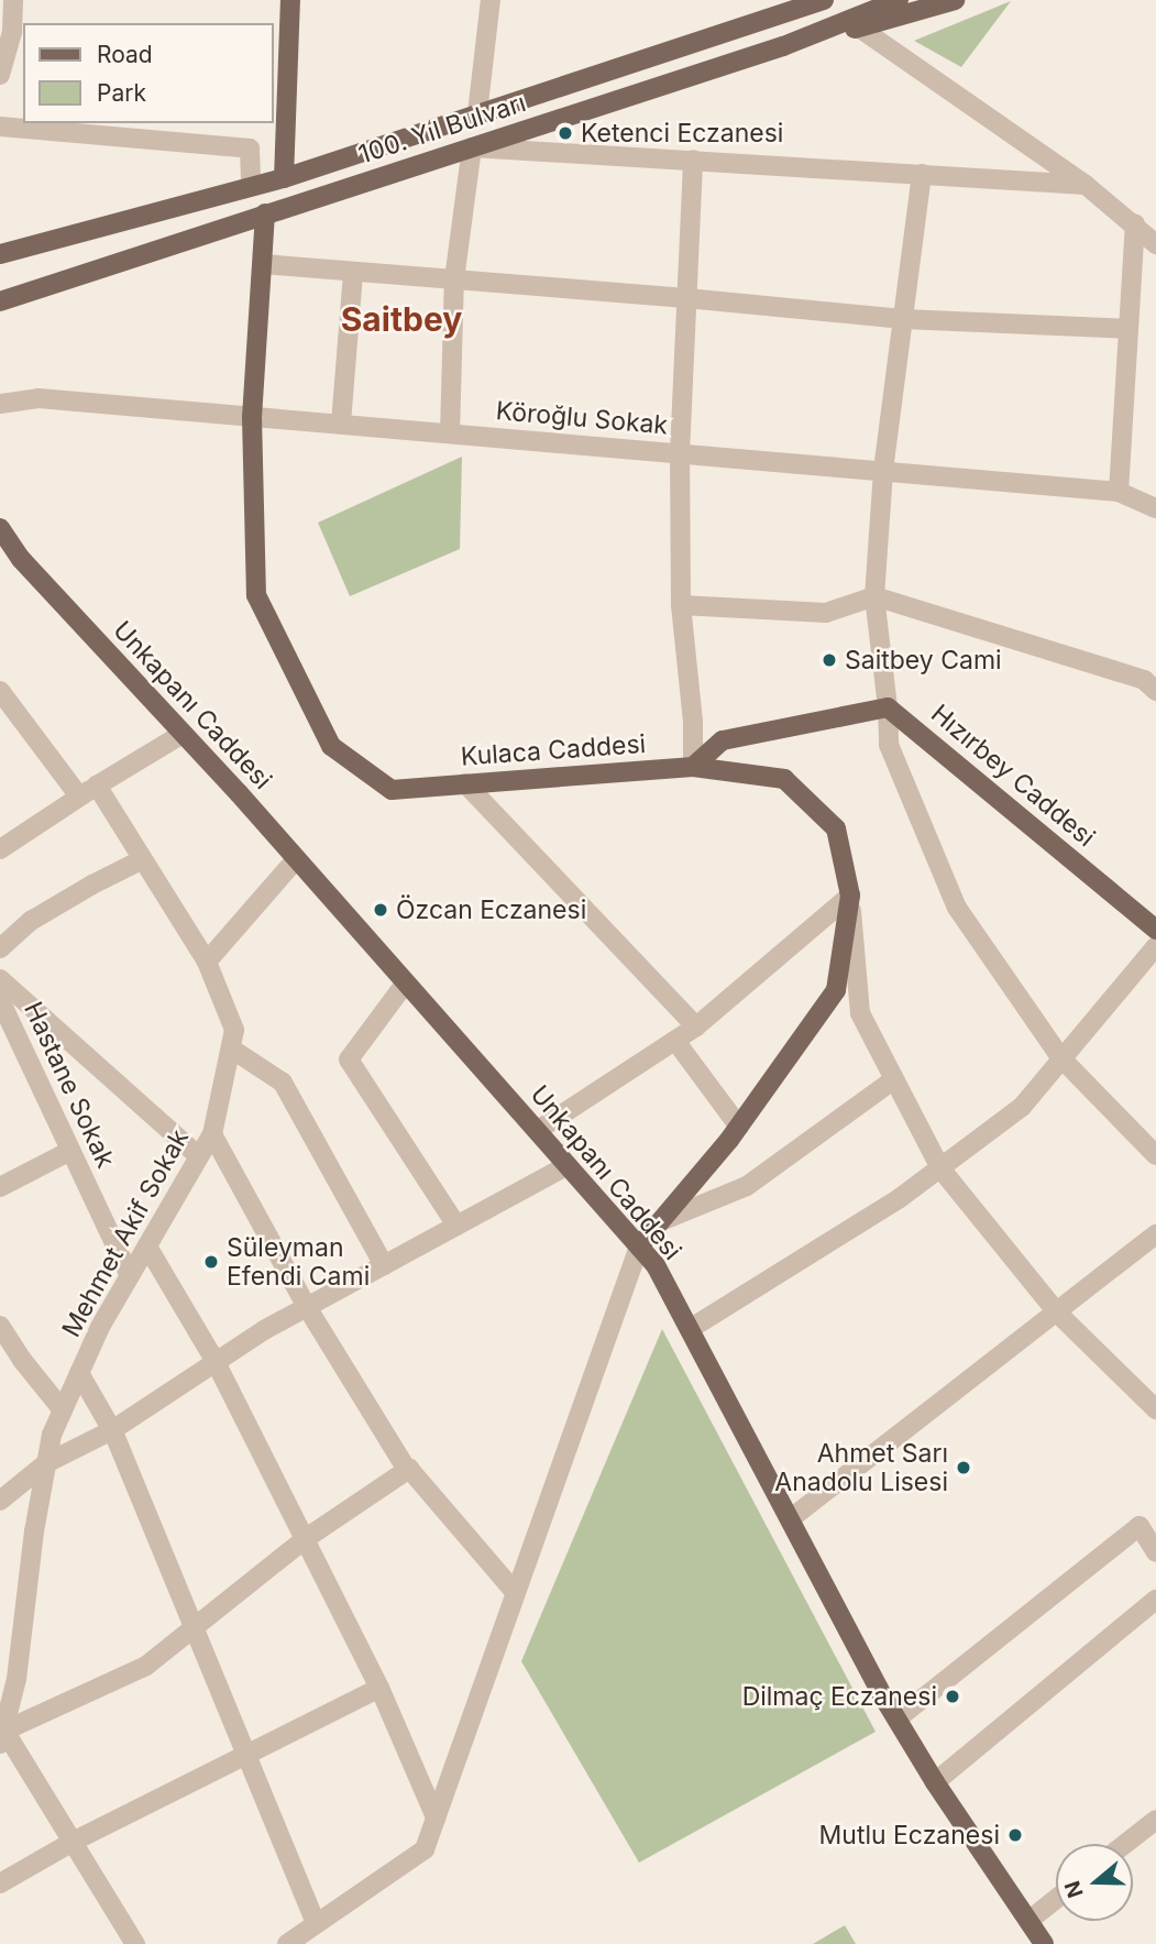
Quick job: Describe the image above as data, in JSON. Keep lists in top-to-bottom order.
{
  "streets": {
    "main road": [
      "100. Yıl Bulvarı",
      "Unkapanı Caddesi",
      "Kulaca Caddesi",
      "Hızırbey Caddesi"
    ],
    "street": ["Köroğlu Sokak", "Hastane Sokak", "Mehmet Akif Sokak"]
  },
  "crossings": [
    ["100. Yıl Bulvarı", "Kulaca Caddesi"],
    ["Köroğlu Sokak", "Kulaca Caddesi"],
    ["Unkapanı Caddesi", "Kulaca Caddesi"],
    ["Hastane Sokak", "Mehmet Akif Sokak"]
  ],
  "districts": ["Saitbey"],
  "places": [
    "Ketenci Eczanesi",
    "Saitbey Cami",
    "Özcan Eczanesi",
    "Süleyman Efendi Cami",
    "Ahmet Sarı Anadolu Lisesi",
    "Dilmaç Eczanesi",
    "Mutlu Eczanesi"
  ],
  "legend": ["Road", "Park"],
  "north": "left"
}
